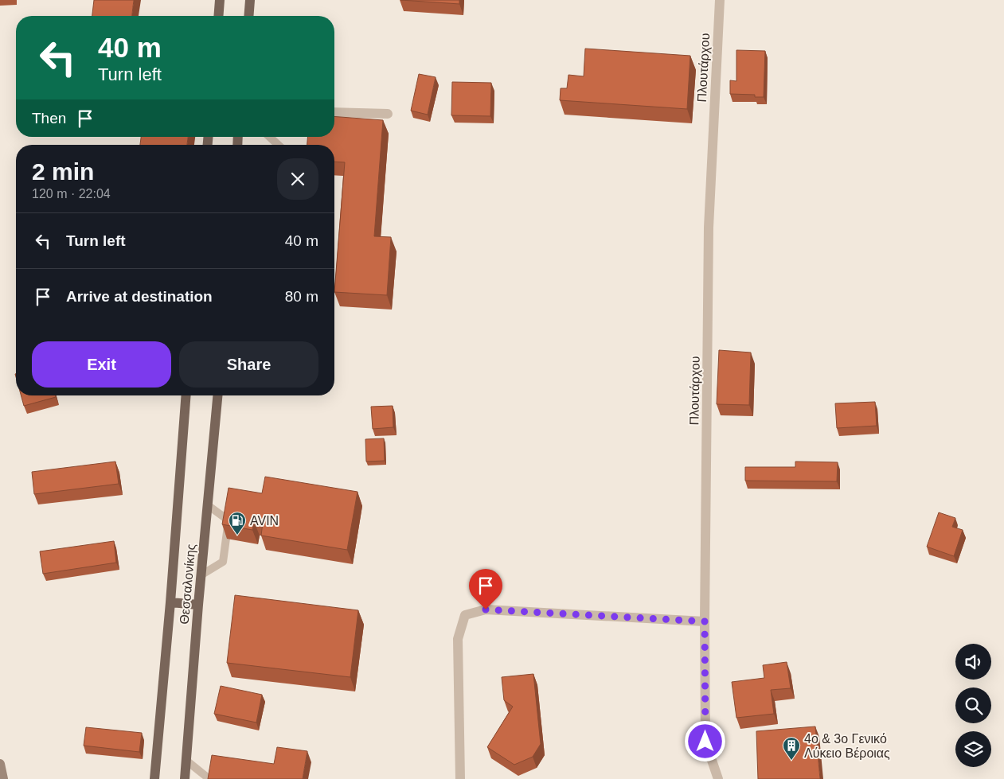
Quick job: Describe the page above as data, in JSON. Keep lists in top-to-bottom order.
{
  "streets": {
    "main road": ["Θεσσαλονίκης"],
    "street": ["Πλουτάρχου"]
  },
  "places": {
    "fuel station": ["AVIN"],
    "building": ["4ο & 3ο Γενικό Λύκειο Βέροιας"]
  },
  "page": {
    "turn": ["40 m", "Turn left"],
    "then": "Then",
    "heading": ["2 min", "120 m · 22:04"],
    "list": [
      {
        "name": "Turn left",
        "value": "40 m"
      },
      {
        "name": "Arrive at destination",
        "value": "80 m"
      }
    ],
    "buttons": ["Exit", "Share"]
  }
}
